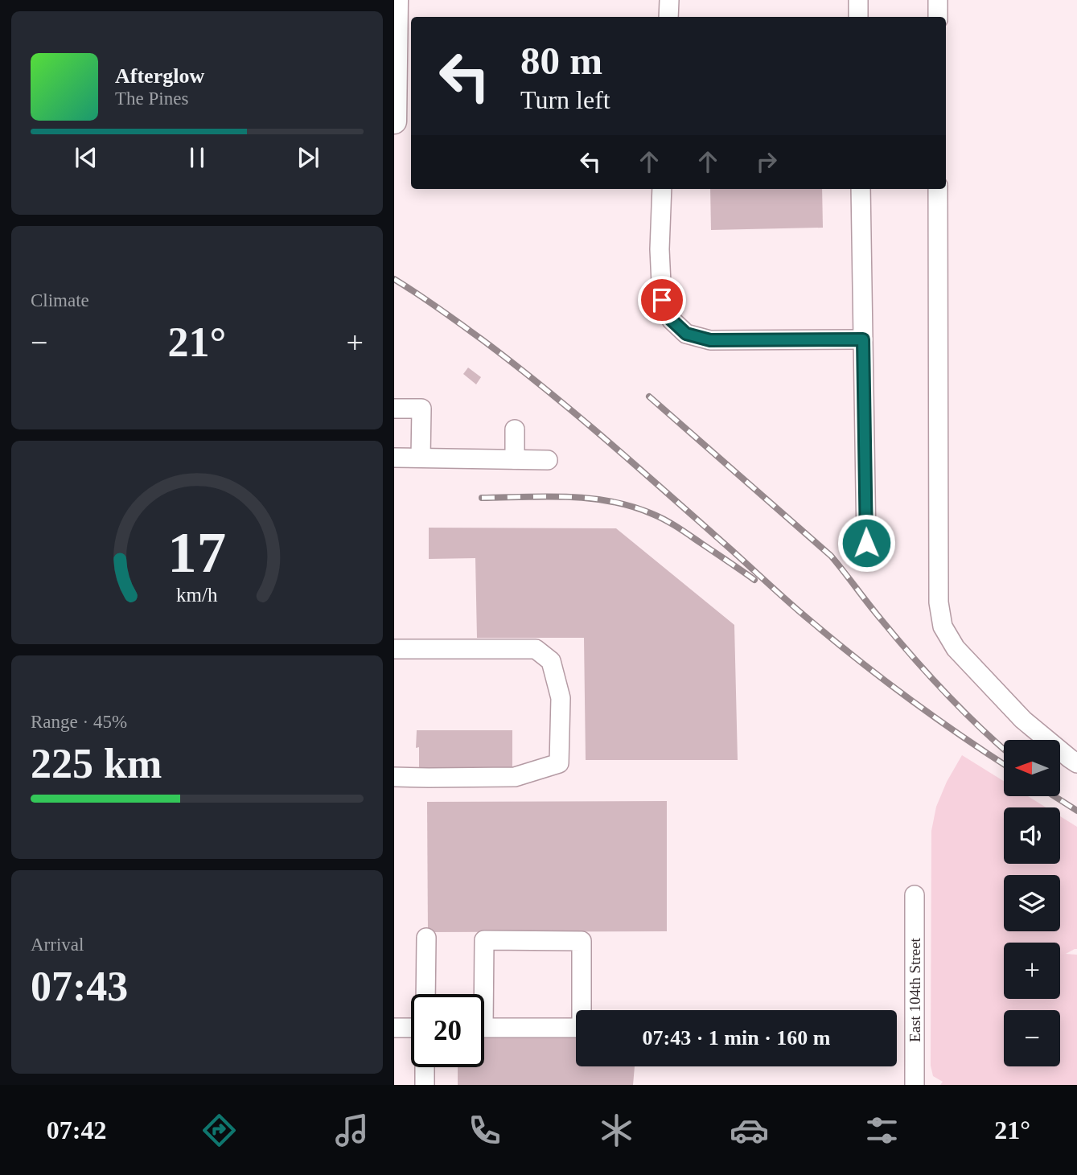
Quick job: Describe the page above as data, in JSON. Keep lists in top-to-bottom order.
{
  "streets": {
    "street": ["East 104th Street"]
  },
  "north": "left",
  "page": {
    "turn": ["80 m", "Turn left"],
    "song": ["Afterglow", "The Pines"],
    "tile": [
      "Climate",
      ["Range · 45%", "225 km"],
      ["Arrival", "07:43"]
    ],
    "heat": ["−", "21°", "+"],
    "map_buttons": ["+", "−"],
    "limit": "20",
    "trip": "07:43 · 1 min · 160 m",
    "tabs": ["07:42", "21°"],
    "gauge": ["17", "km/h"]
  }
}
